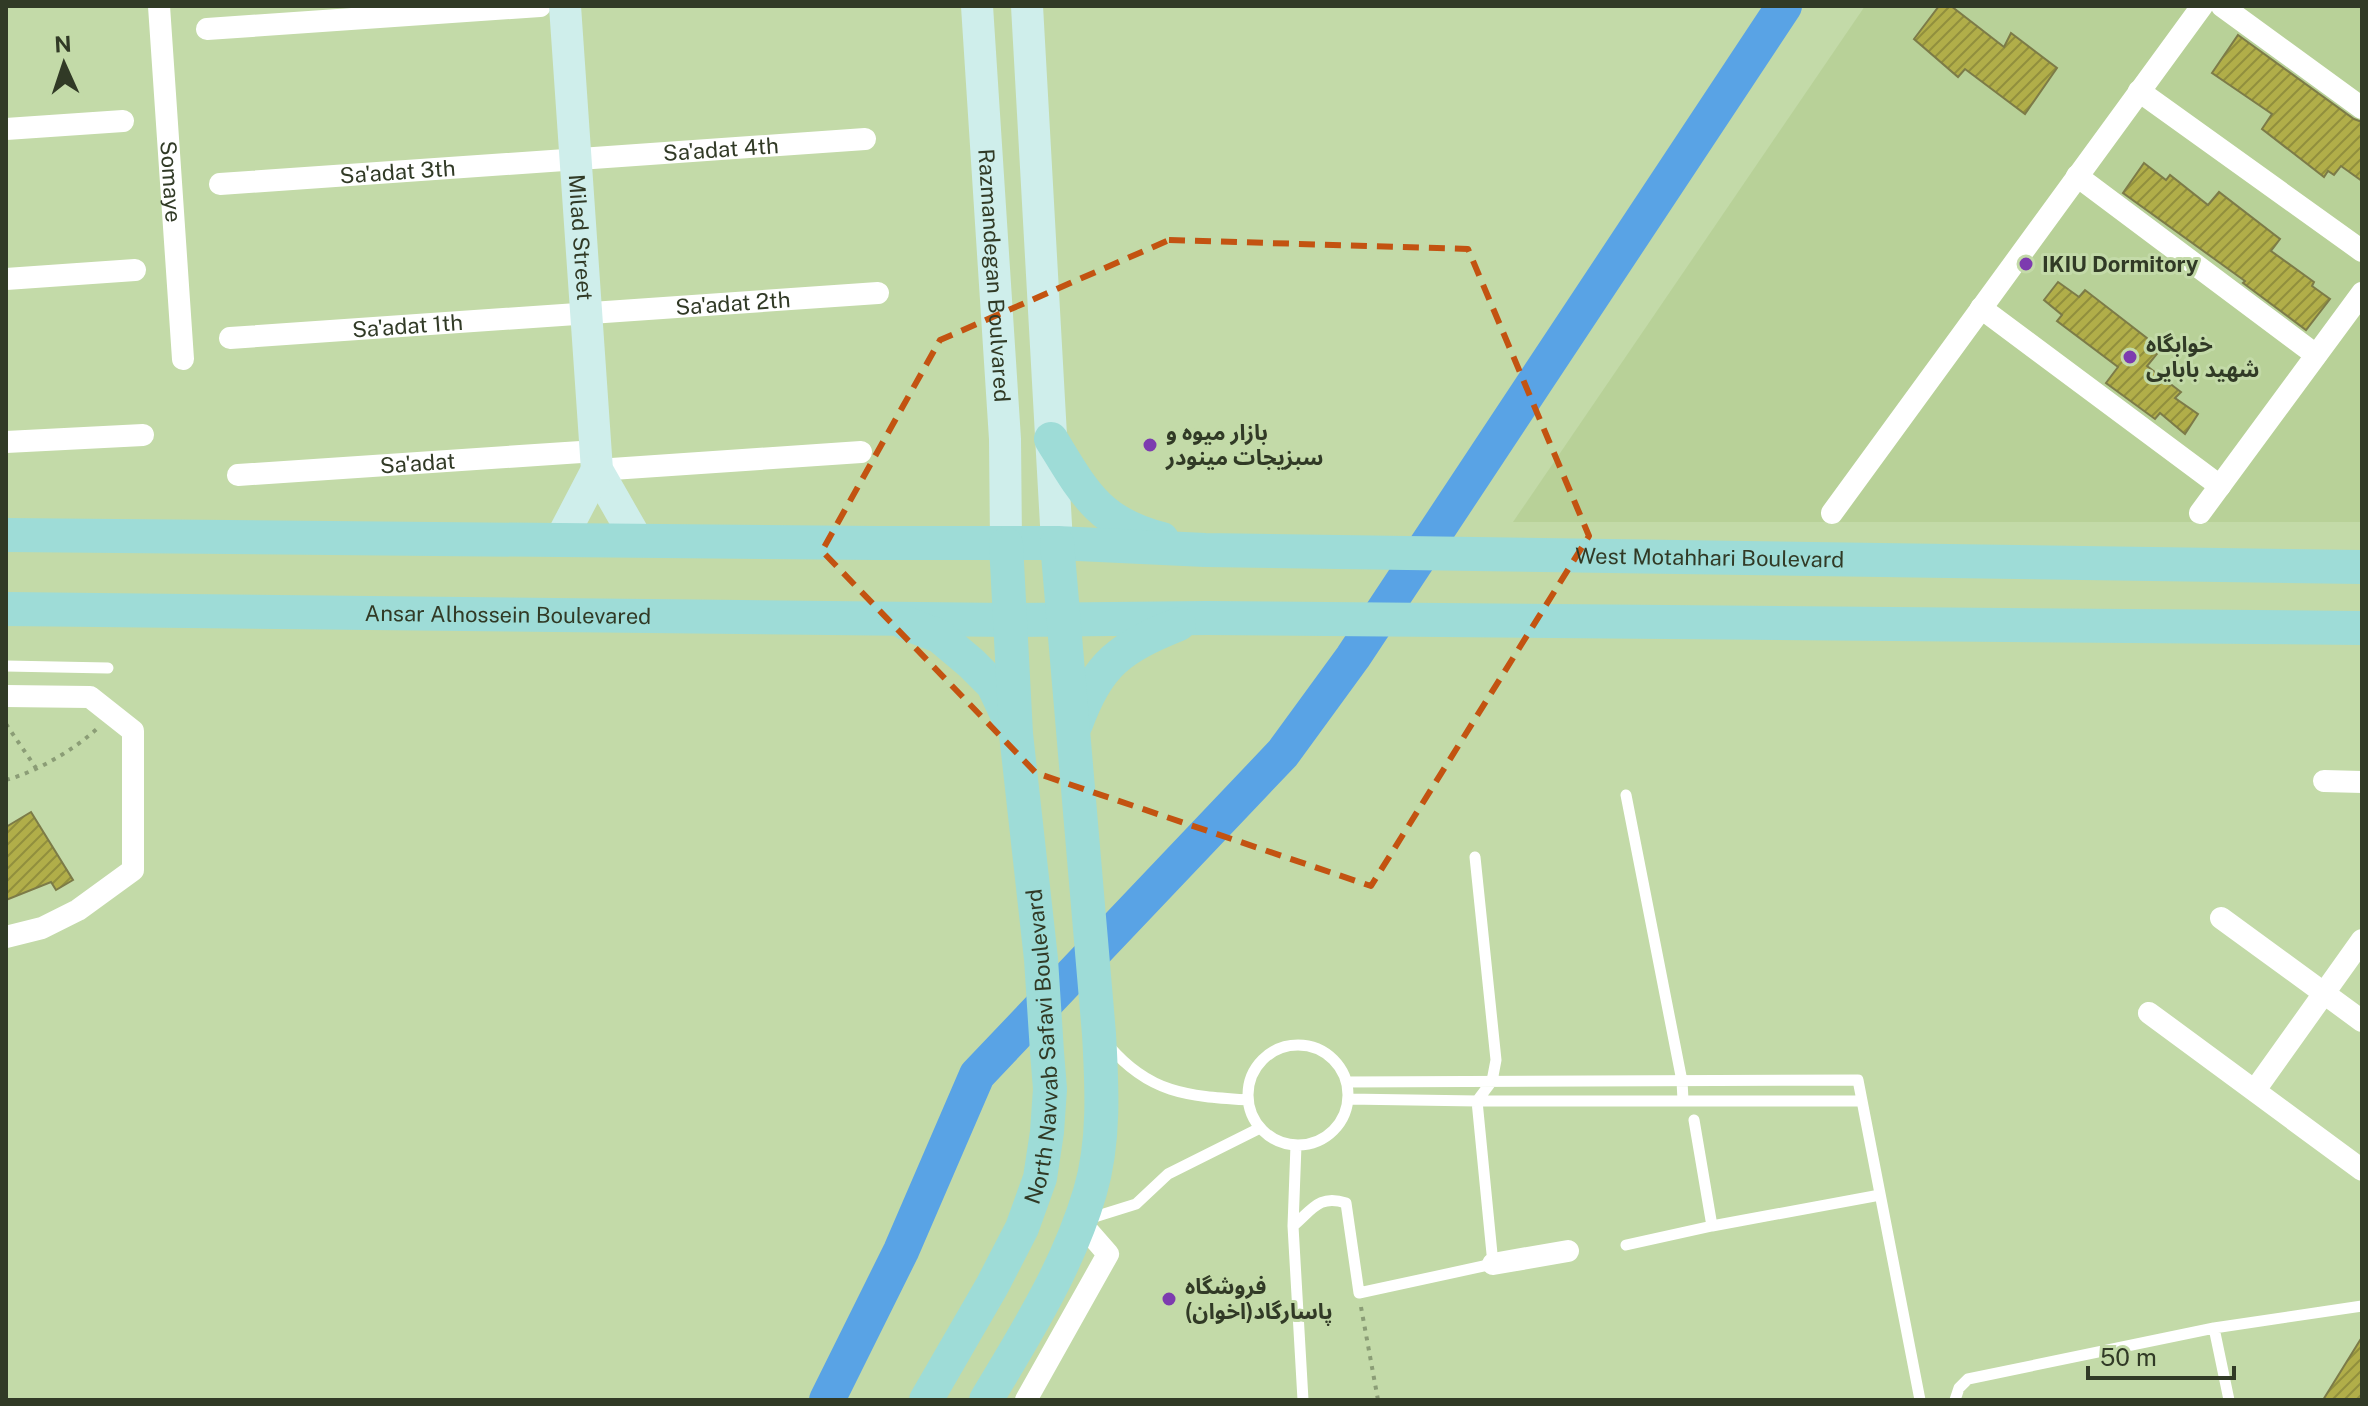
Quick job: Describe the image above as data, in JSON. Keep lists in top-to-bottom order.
{
  "streets": {
    "main road": [
      "Milad Street",
      "Razmandegan Boulvared",
      "West Motahhari Boulevard",
      "Ansar Alhossein Boulevared",
      "North Navvab Safavi Boulevard"
    ],
    "street": [
      "Sa'adat 4th",
      "Sa'adat 3th",
      "Somaye",
      "Sa'adat 2th",
      "Sa'adat 1th",
      "Sa'adat"
    ]
  },
  "crossings": [
    ["Sa'adat 4th", "Sa'adat 3th"],
    ["Sa'adat 4th", "Milad Street"],
    ["Sa'adat 3th", "Milad Street"],
    ["Milad Street", "Sa'adat 2th"],
    ["Milad Street", "Sa'adat 1th"],
    ["Milad Street", "Sa'adat"],
    ["Razmandegan Boulvared", "West Motahhari Boulevard"],
    ["Razmandegan Boulvared", "North Navvab Safavi Boulevard"],
    ["Sa'adat 2th", "Sa'adat 1th"],
    ["West Motahhari Boulevard", "North Navvab Safavi Boulevard"],
    ["Ansar Alhossein Boulevared", "North Navvab Safavi Boulevard"]
  ],
  "places": [
    "IKIU Dormitory",
    "خوابگاه شهید بابایی",
    "بازار میوه و سبزیجات مینودر",
    "فروشگاه پاسارگاد(اخوان)"
  ],
  "scale_bar": "50 m",
  "north": "top"
}
